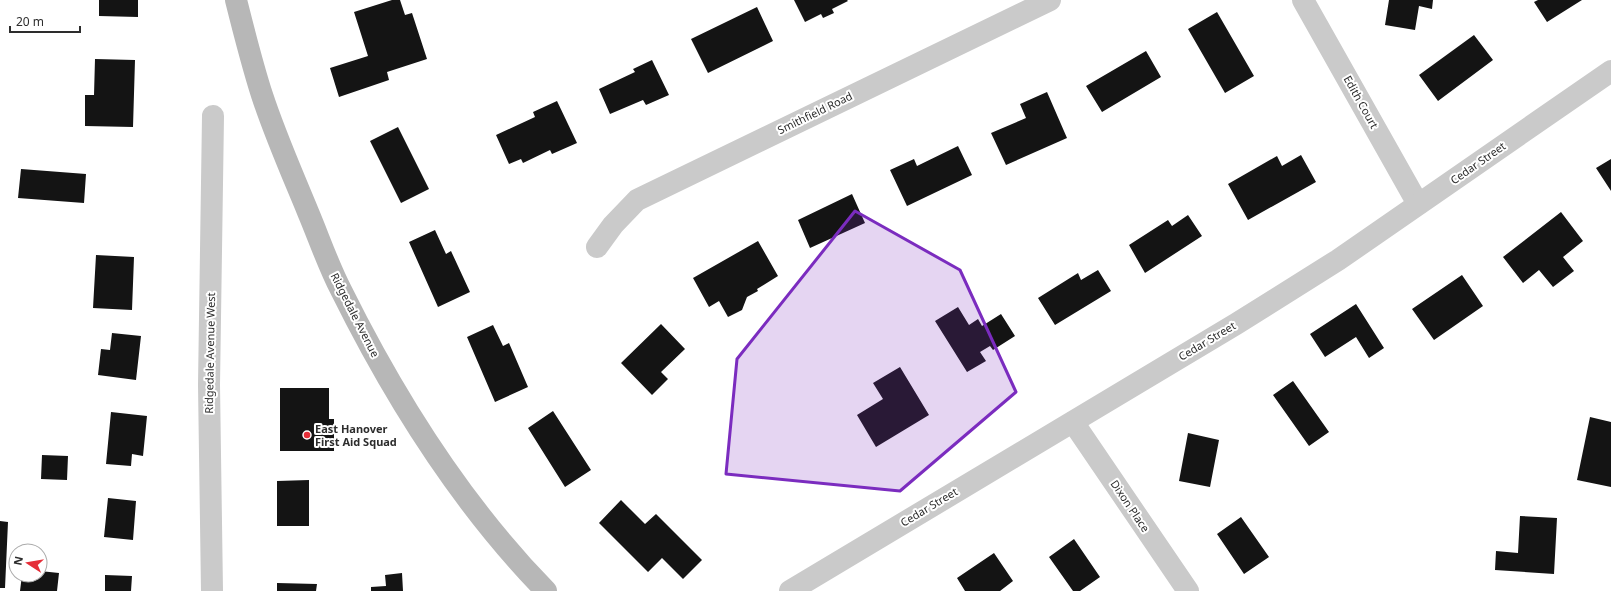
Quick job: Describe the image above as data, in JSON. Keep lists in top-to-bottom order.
{
  "streets": {
    "main road": ["Ridgedale Avenue"],
    "street": [
      "Edith Court",
      "Smithfield Road",
      "Cedar Street",
      "Ridgedale Avenue West",
      "Dixon Place"
    ]
  },
  "crossings": [
    ["Edith Court", "Cedar Street"],
    ["Cedar Street", "Dixon Place"]
  ],
  "places": ["East Hanover First Aid Squad"],
  "scale_bar": "20 m",
  "north": "left"
}
